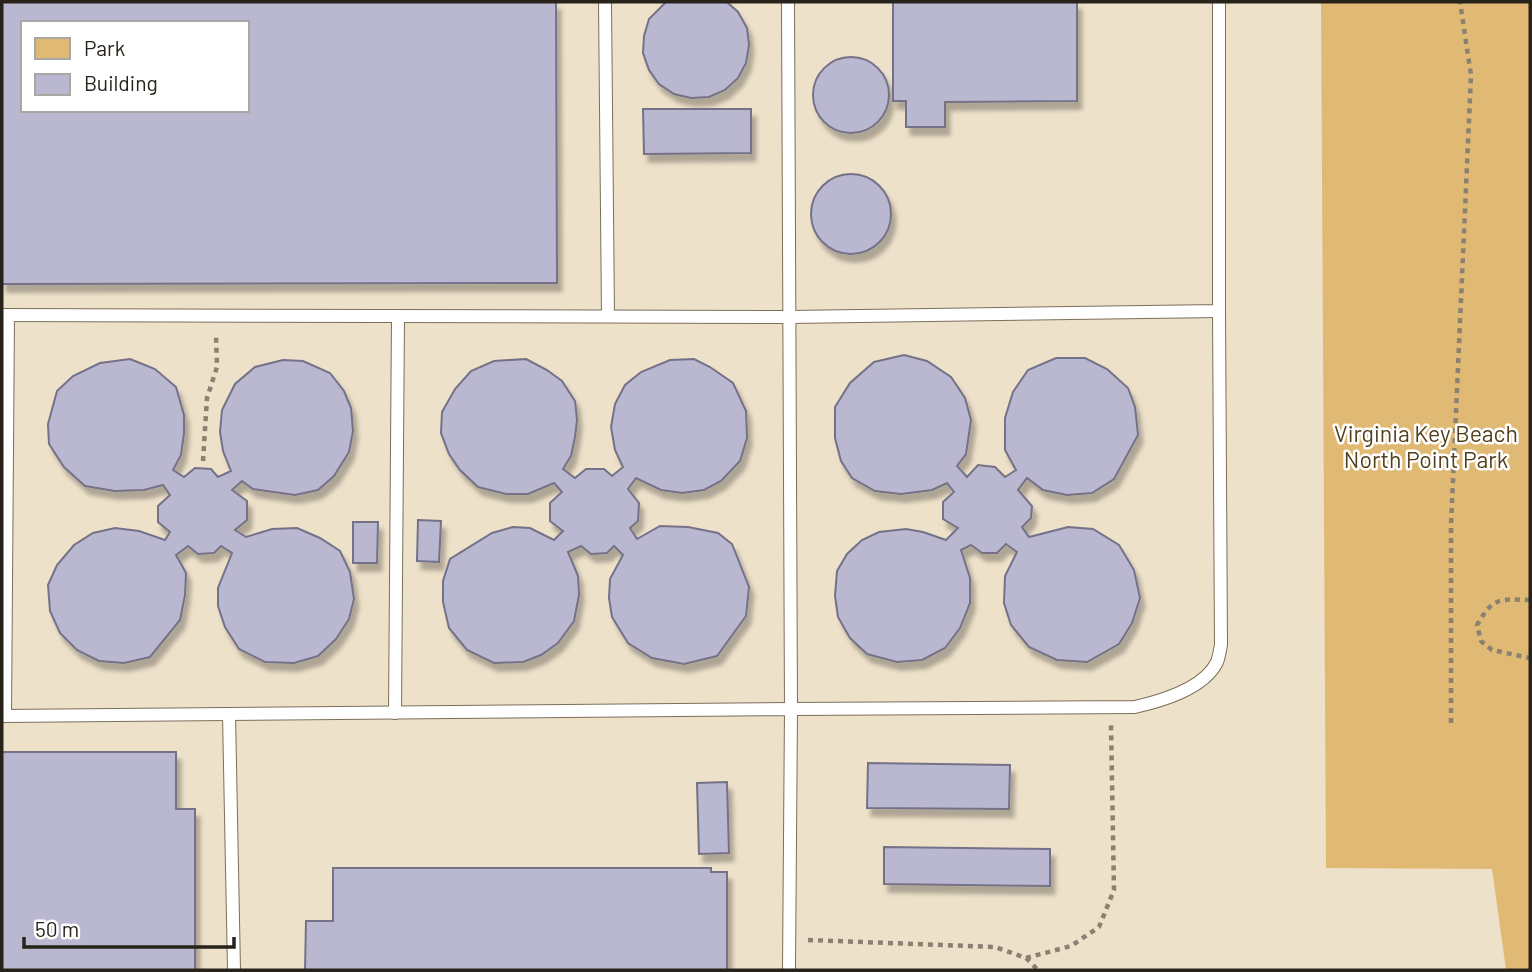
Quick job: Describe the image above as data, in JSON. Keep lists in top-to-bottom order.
{
  "parks": ["Virginia Key Beach North Point Park"],
  "legend": ["Park", "Building"],
  "scale_bar": "50 m"
}
